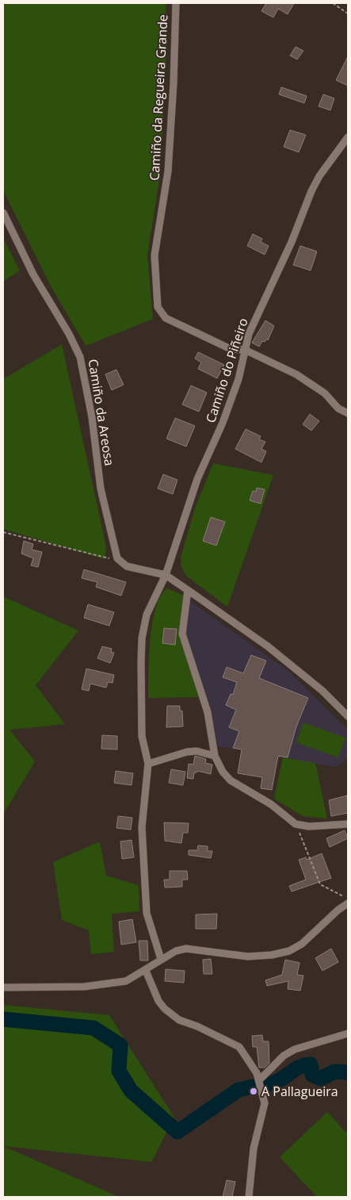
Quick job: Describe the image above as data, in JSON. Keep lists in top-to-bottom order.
{
  "streets": {
    "street": ["Camiño da Regueira Grande", "Camiño do Piñeiro", "Camiño da Areosa"]
  },
  "crossings": [
    ["Camiño da Regueira Grande", "Camiño do Piñeiro"]
  ],
  "places": ["A Pallagueira"]
}
